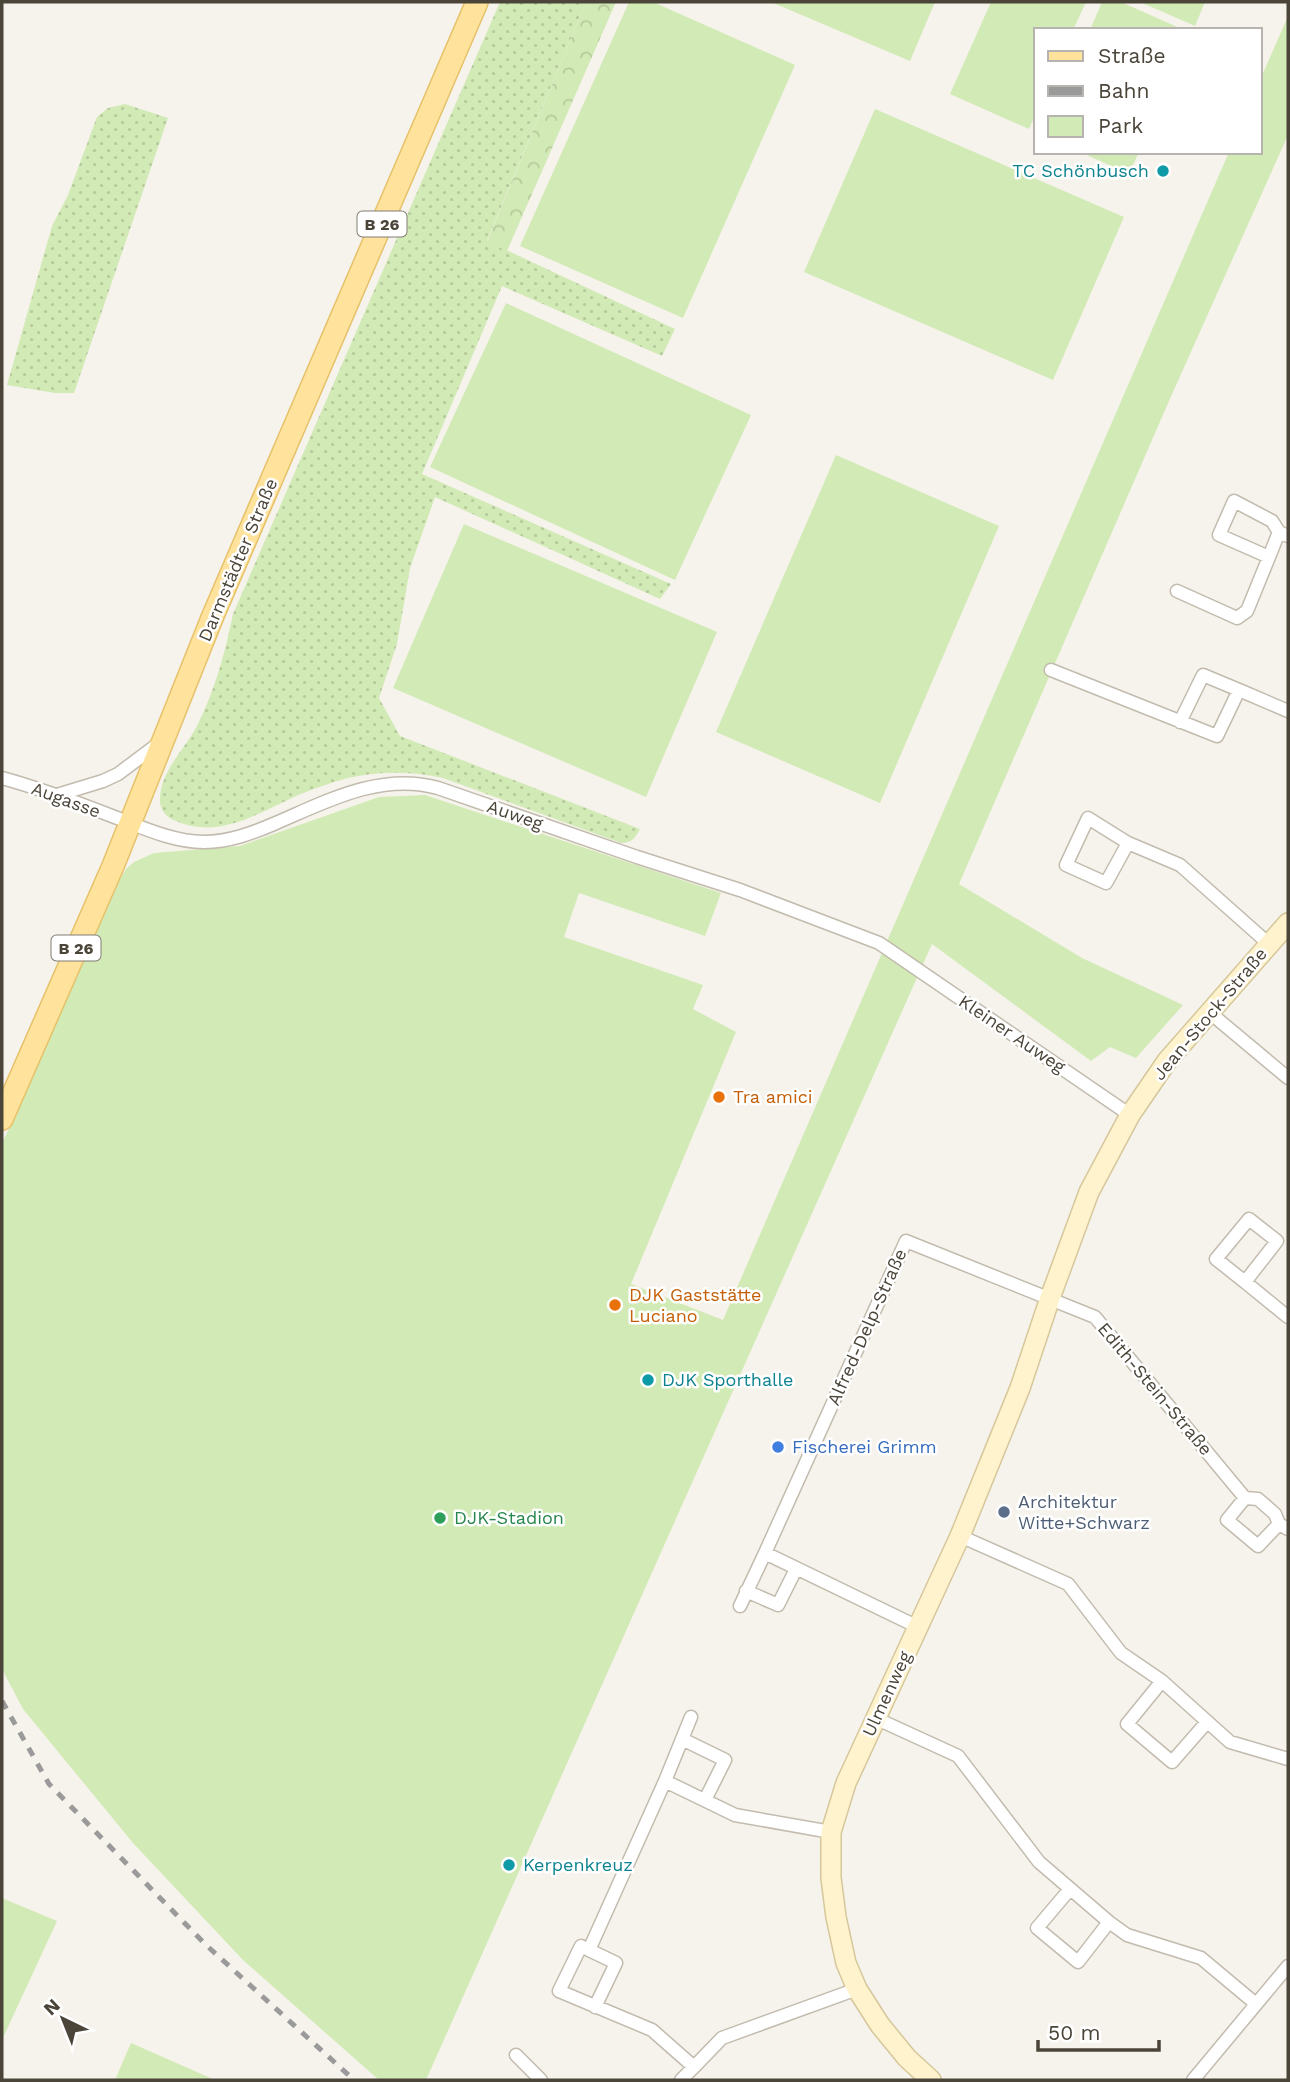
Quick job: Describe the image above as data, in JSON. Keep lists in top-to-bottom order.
{
  "streets": {
    "main road": ["B 26", "Darmstädter Straße"],
    "street": [
      "Augasse",
      "Auweg",
      "Jean-Stock-Straße",
      "Kleiner Auweg",
      "Alfred-Delp-Straße",
      "Edith-Stein-Straße",
      "Ulmenweg"
    ]
  },
  "crossings": [
    ["Darmstädter Straße", "Augasse"],
    ["Darmstädter Straße", "Auweg"],
    ["Augasse", "Auweg"],
    ["Auweg", "Kleiner Auweg"],
    ["Jean-Stock-Straße", "Kleiner Auweg"],
    ["Jean-Stock-Straße", "Alfred-Delp-Straße"],
    ["Jean-Stock-Straße", "Edith-Stein-Straße"],
    ["Jean-Stock-Straße", "Ulmenweg"],
    ["Alfred-Delp-Straße", "Edith-Stein-Straße"],
    ["Alfred-Delp-Straße", "Ulmenweg"],
    ["Edith-Stein-Straße", "Ulmenweg"]
  ],
  "places": [
    "TC Schönbusch",
    "Tra amici",
    "DJK Gaststätte Luciano",
    "DJK Sporthalle",
    "Fischerei Grimm",
    "Architektur Witte+Schwarz",
    "DJK-Stadion",
    "Kerpenkreuz"
  ],
  "legend": ["Straße", "Bahn", "Park"],
  "scale_bar": "50 m",
  "north": "top left"
}
